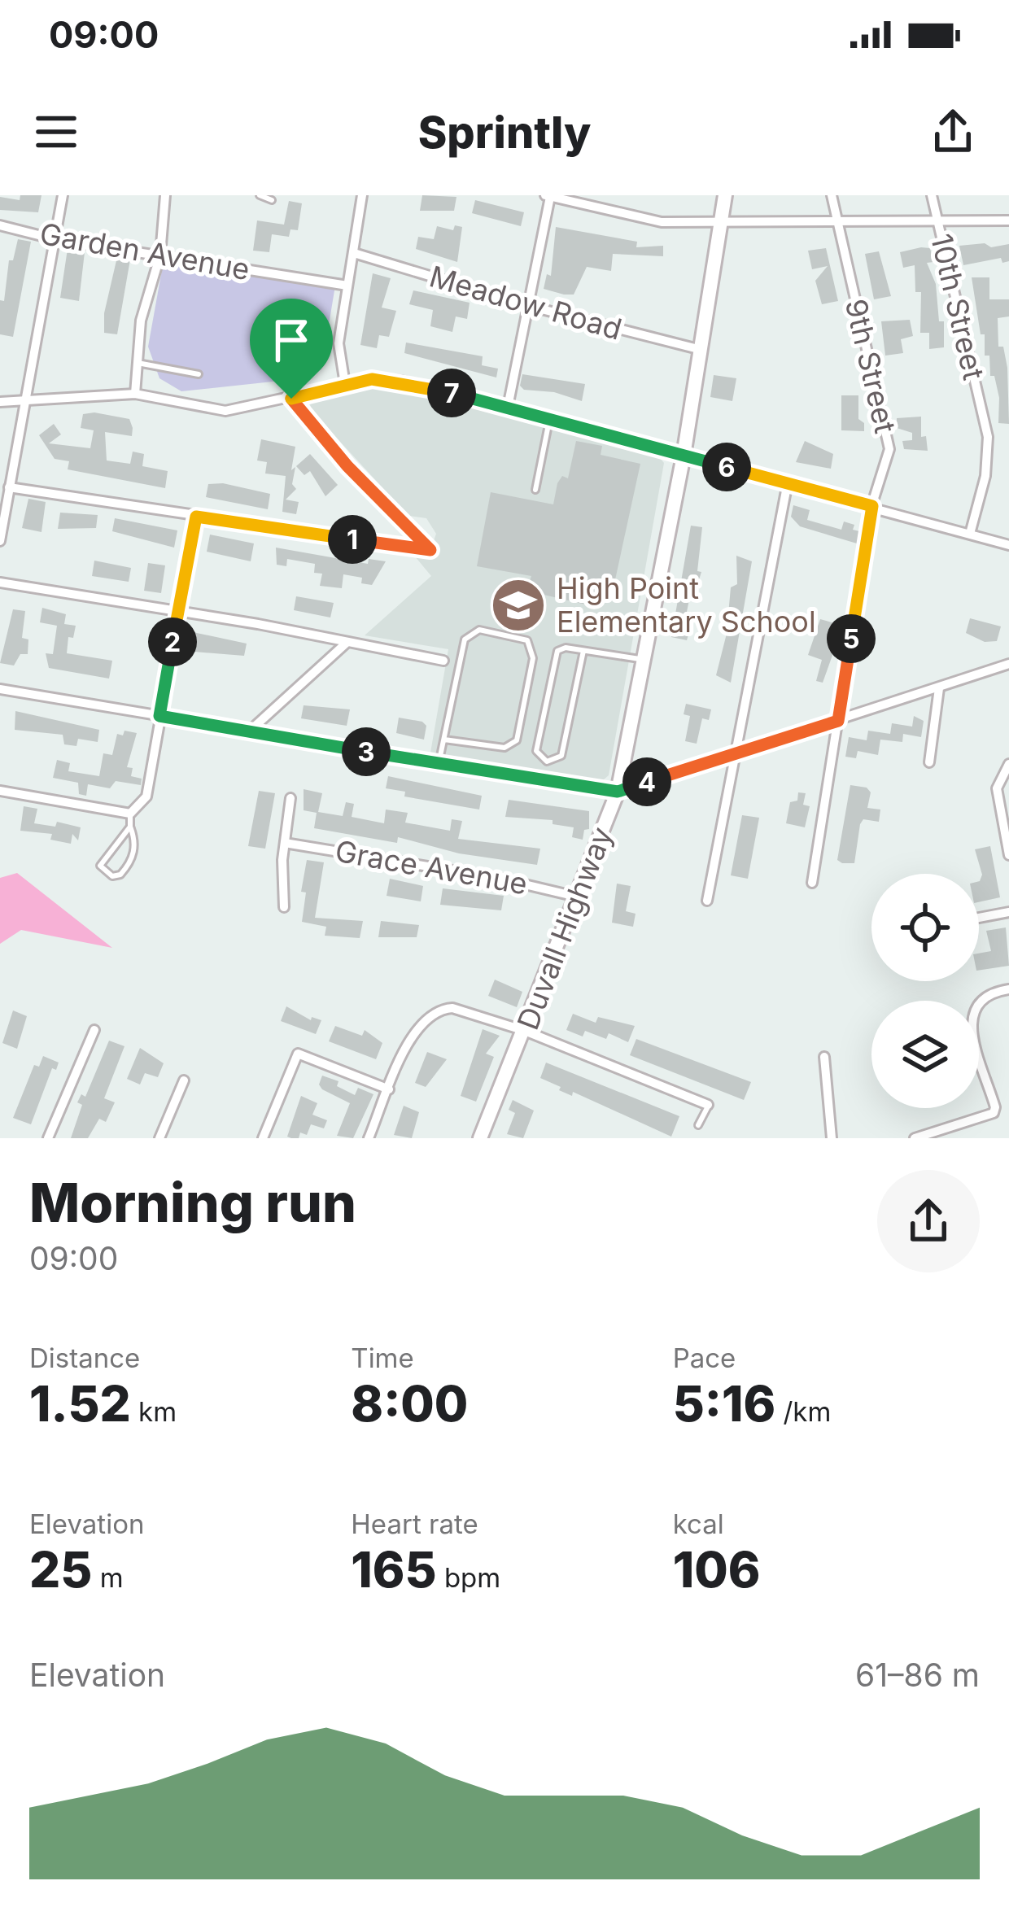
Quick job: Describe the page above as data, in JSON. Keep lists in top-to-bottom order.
{
  "streets": {
    "street": [
      "Garden Avenue",
      "Meadow Road",
      "10th Street",
      "9th Street",
      "Grace Avenue",
      "Duvall Highway"
    ]
  },
  "crossings": [
    ["Meadow Road", "Duvall Highway"],
    ["Grace Avenue", "Duvall Highway"]
  ],
  "places": {
    "school or university": ["High Point Elementary School"]
  },
  "page": {
    "status": "09:00",
    "header": "Sprintly",
    "pins": [
      "7",
      "6",
      "1",
      "5",
      "2",
      "3",
      "4"
    ],
    "heading": ["Morning run", "09:00"],
    "stats": [
      ["Distance", "1.52 km"],
      ["Time", "8:00"],
      ["Pace", "5:16 /km"],
      ["Elevation", "25 m"],
      ["Heart rate", "165 bpm"],
      ["kcal", "106"]
    ],
    "chart": ["Elevation", "61–86 m"]
  }
}
